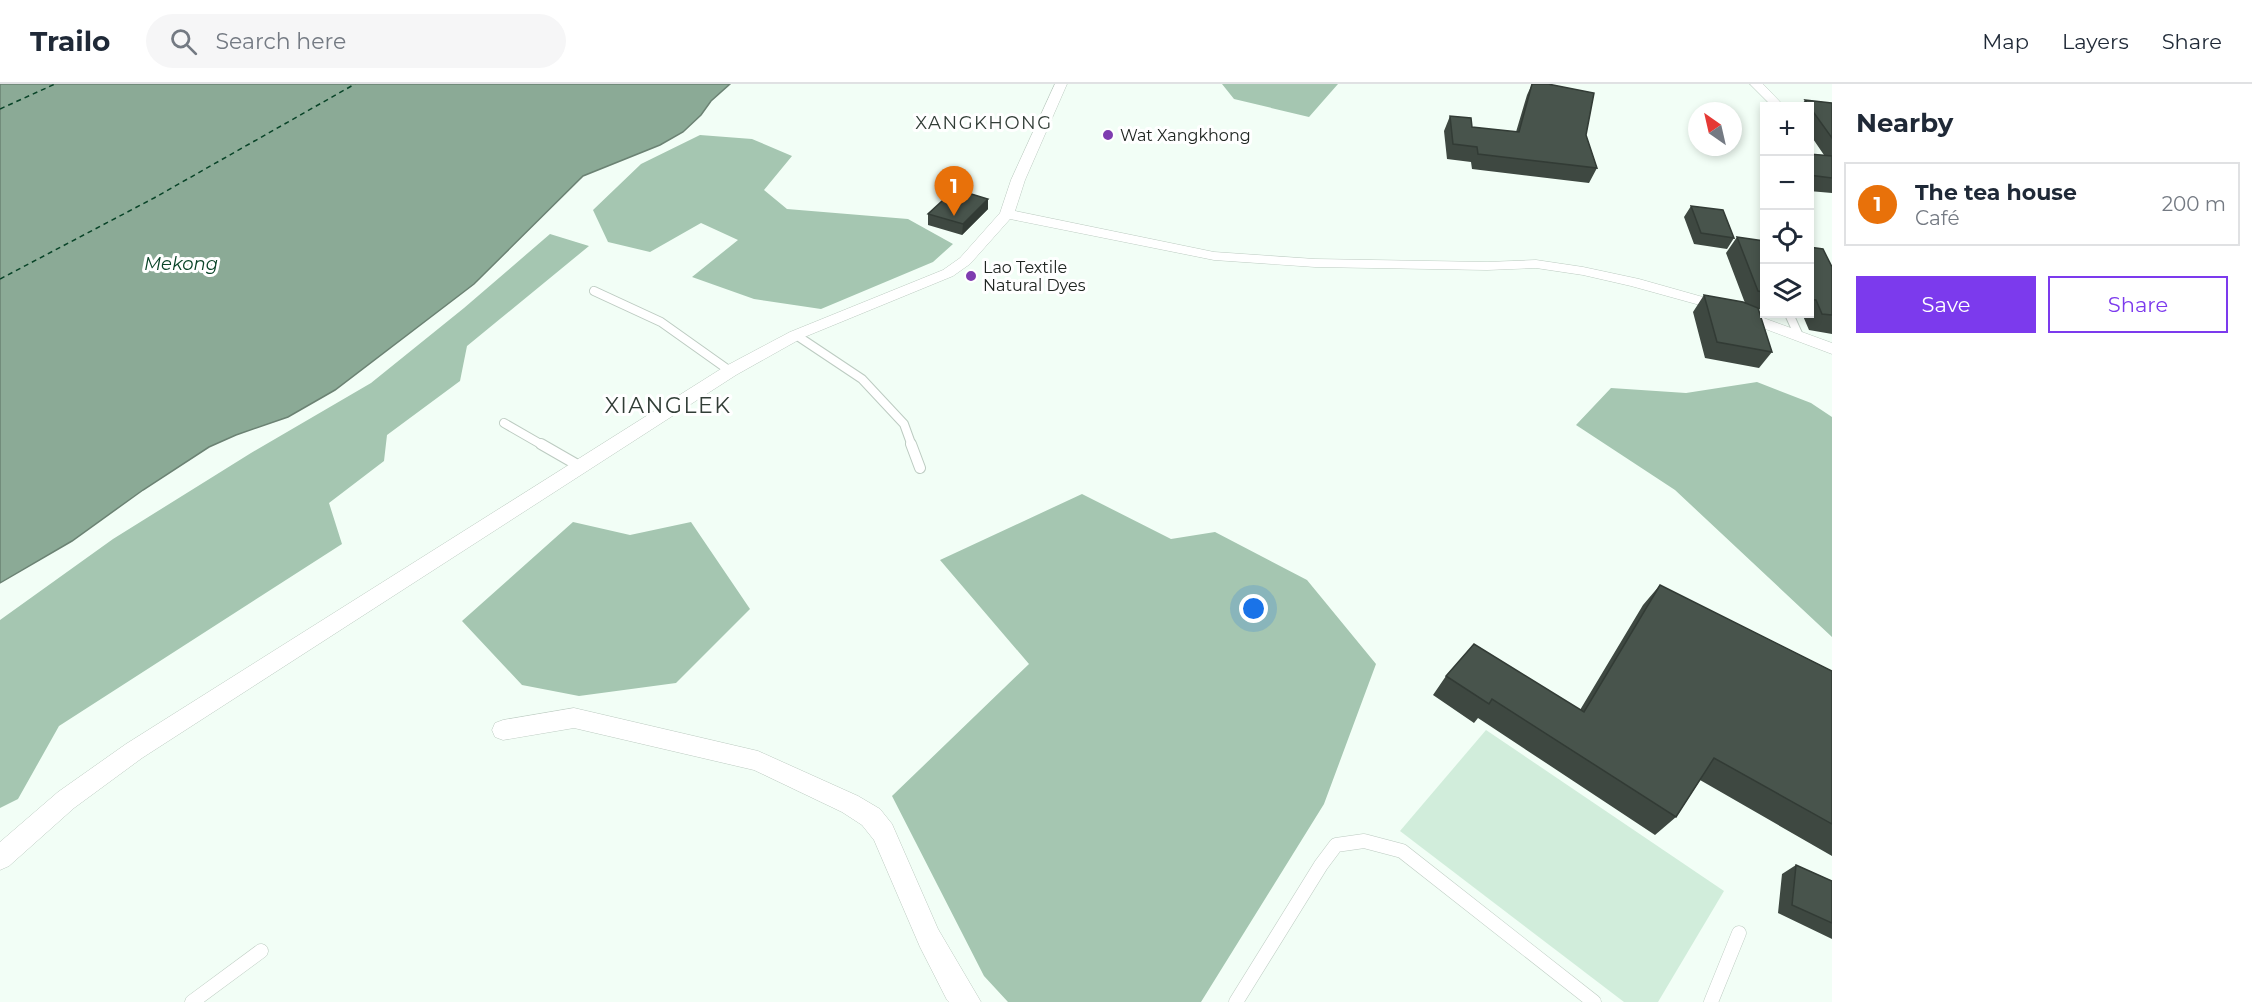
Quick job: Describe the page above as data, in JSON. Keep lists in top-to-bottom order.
{
  "districts": ["XANGKHONG", "XIANGLEK"],
  "water": ["Mekong"],
  "places": ["Wat Xangkhong", "Lao Textile Natural Dyes"],
  "north": "top left",
  "page": {
    "header": "Trailo",
    "search": "Search here",
    "nav": ["Map", "Layers", "Share"],
    "heading": "Nearby",
    "map_buttons": ["+", "−"],
    "list": [
      {
        "mark": "1",
        "name": "The tea house",
        "note": "Café",
        "value": "200 m"
      }
    ],
    "pins": "1",
    "buttons": ["Save", "Share"]
  }
}
